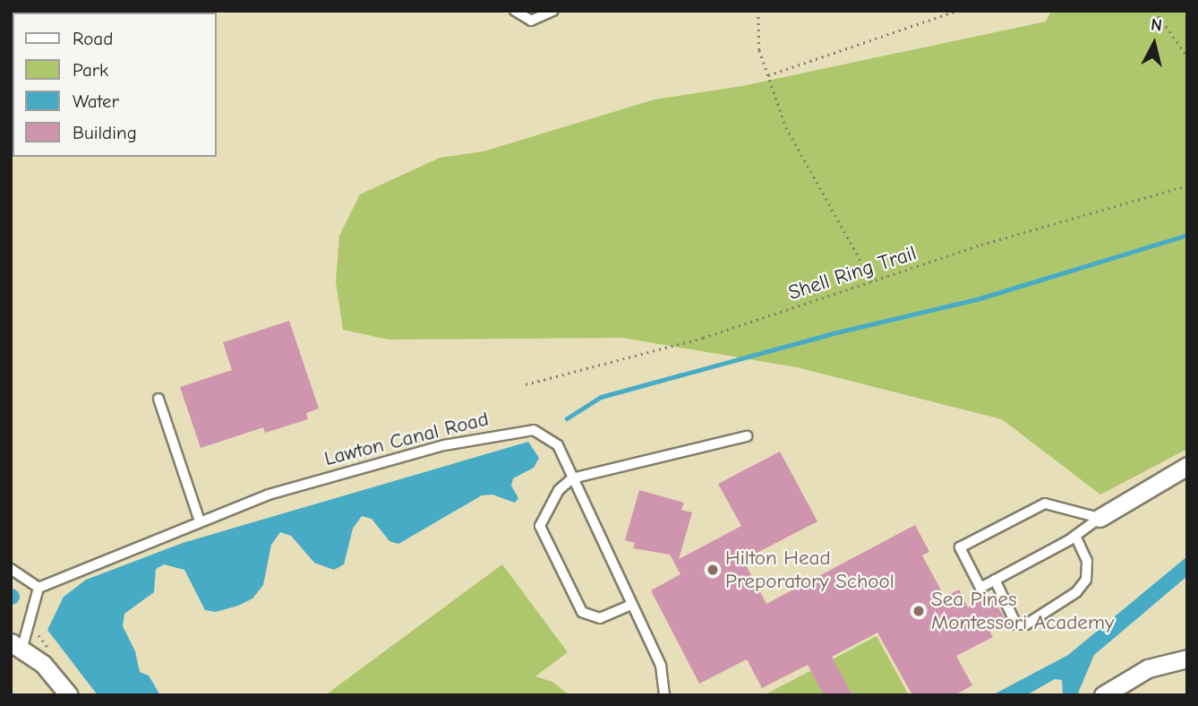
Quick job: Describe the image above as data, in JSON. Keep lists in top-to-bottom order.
{
  "streets": {
    "lane": ["Lawton Canal Road"],
    "path": ["Shell Ring Trail"]
  },
  "places": ["Hilton Head Preporatory School", "Sea Pines Montessori Academy"],
  "legend": [
    "Road",
    "Park",
    "Water",
    "Building"
  ],
  "north": "top"
}
